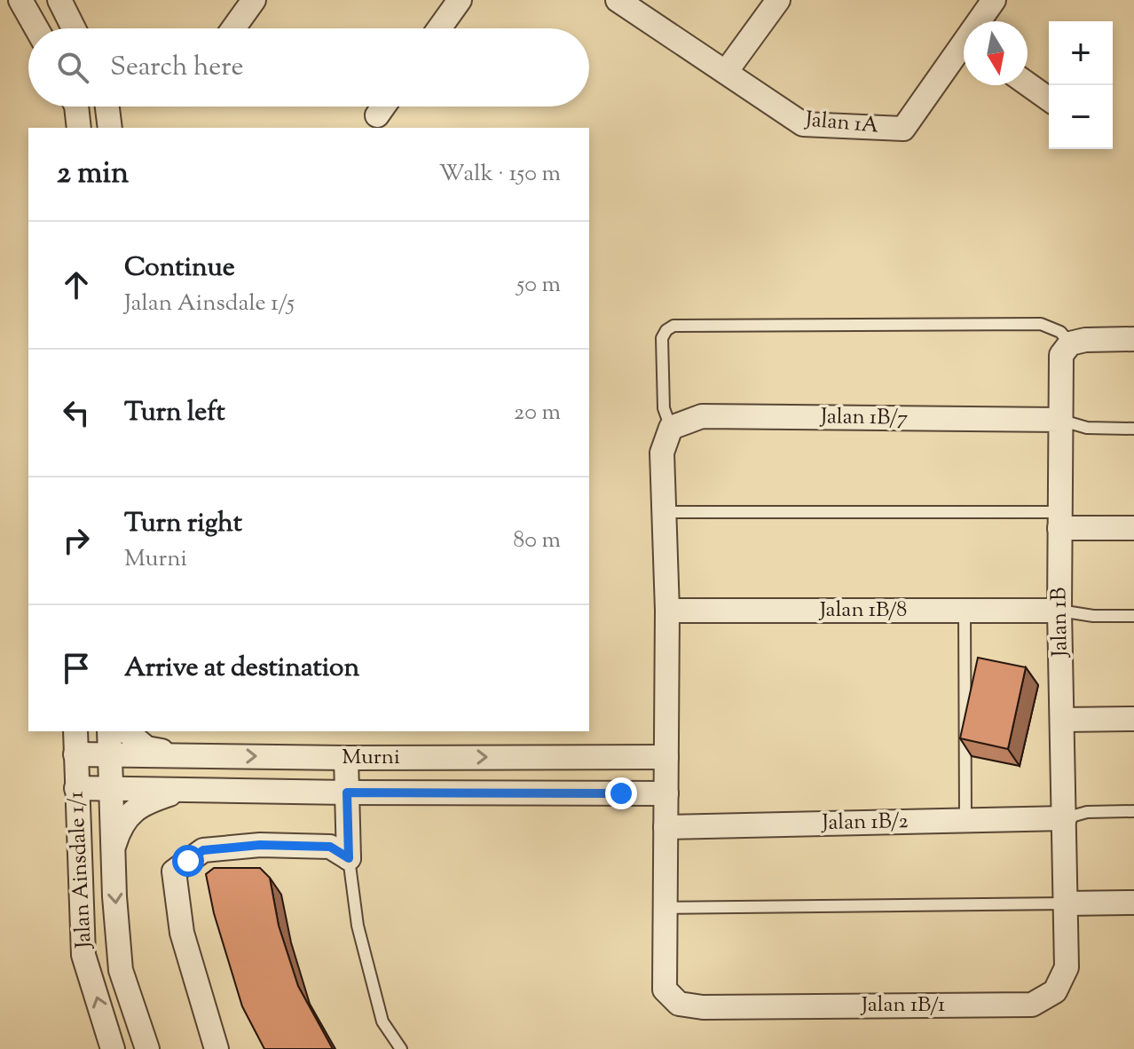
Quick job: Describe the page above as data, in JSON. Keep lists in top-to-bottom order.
{
  "streets": {
    "street": [
      "Jalan 1A",
      "Jalan 1B/7",
      "Jalan 1B/8",
      "Jalan 1B",
      "Murni",
      "Jalan 1B/2",
      "Jalan Ainsdale 1/1",
      "Jalan 1B/1"
    ]
  },
  "crossings": [
    ["Jalan 1B/7", "Jalan 1B"],
    ["Jalan 1B/8", "Jalan 1B"],
    ["Jalan 1B", "Jalan 1B/2"],
    ["Jalan 1B", "Jalan 1B/1"],
    ["Murni", "Jalan Ainsdale 1/1"]
  ],
  "north": "bottom",
  "page": {
    "map_buttons": ["+", "−"],
    "search": "Search here",
    "heading": ["2 min", "Walk · 150 m"],
    "list": [
      ["Continue", "Jalan Ainsdale 1/5", "50 m"],
      ["Turn left", "20 m"],
      ["Turn right", "Murni", "80 m"],
      "Arrive at destination"
    ]
  }
}
